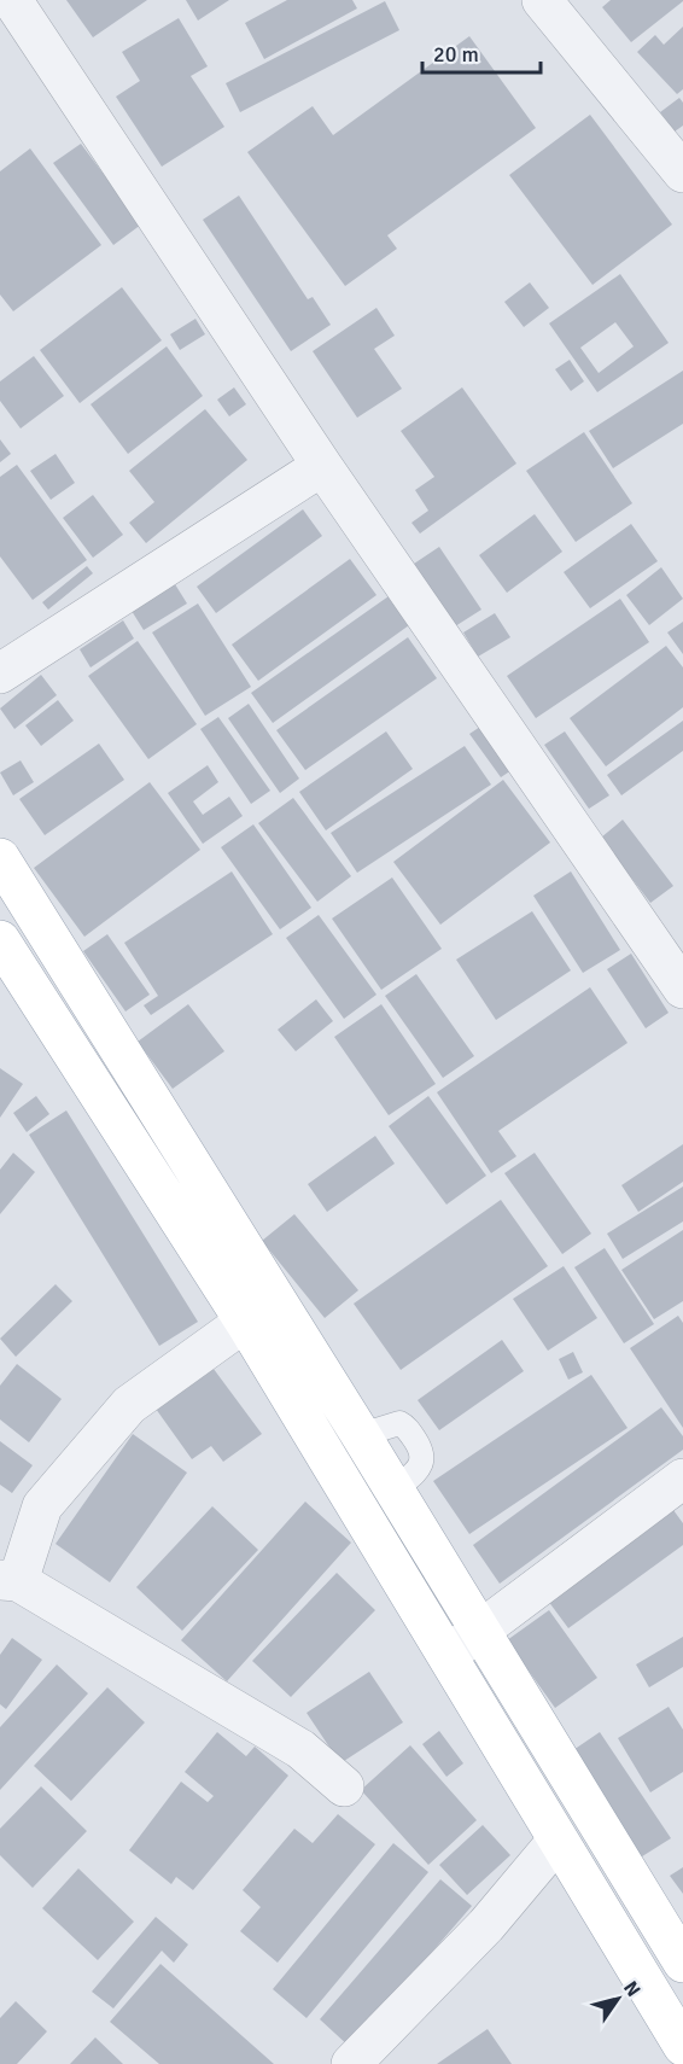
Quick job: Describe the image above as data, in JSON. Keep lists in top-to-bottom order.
{
  "scale_bar": "20 m",
  "north": "top right"
}
